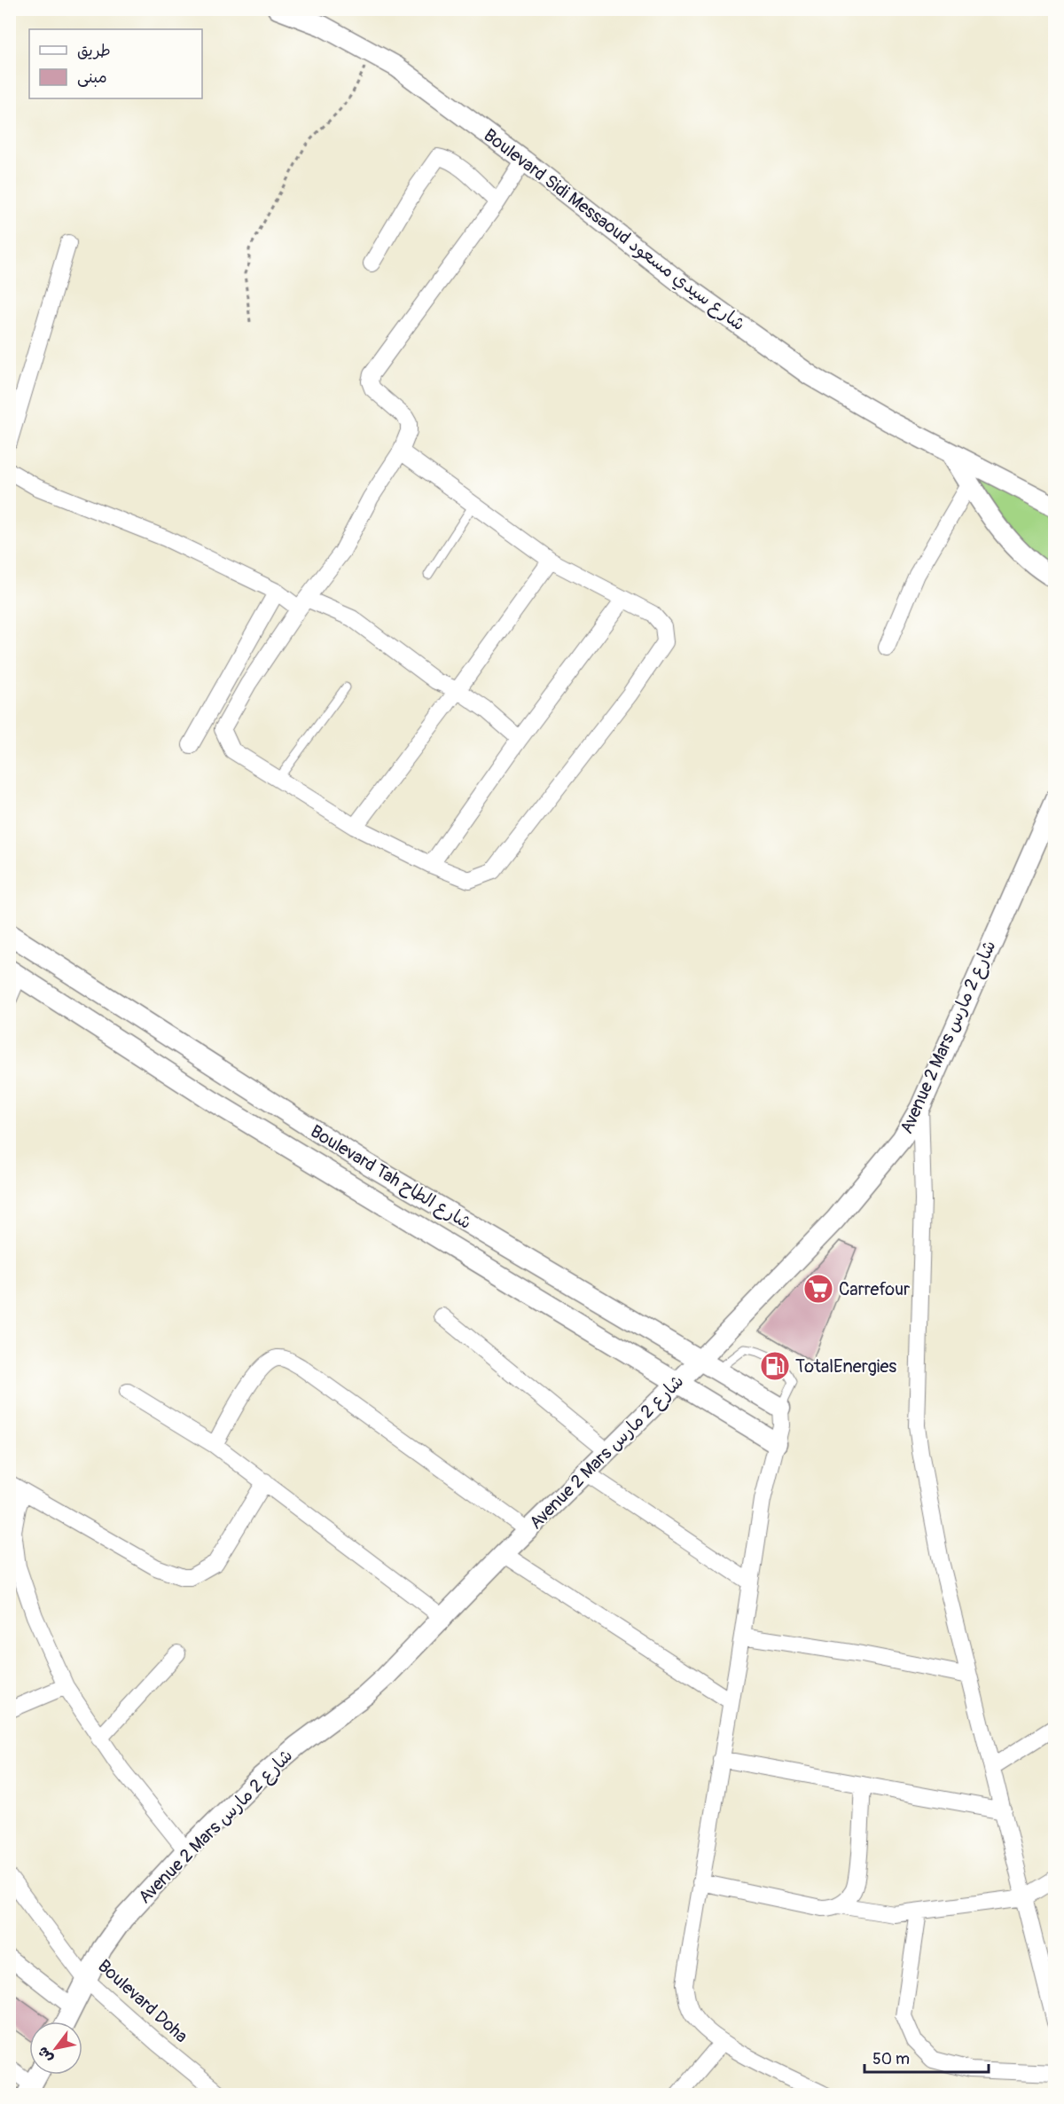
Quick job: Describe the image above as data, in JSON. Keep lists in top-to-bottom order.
{
  "streets": {
    "street": [
      "Boulevard Sidi Messaoud شارع سيدي مسعود",
      "Avenue 2 Mars شارع 2 مارس",
      "Boulevard Tah شارع الطاح",
      "Boulevard Doha"
    ]
  },
  "crossings": [
    ["Avenue 2 Mars شارع 2 مارس", "Boulevard Tah شارع الطاح"],
    ["Avenue 2 Mars شارع 2 مارس", "Boulevard Doha"]
  ],
  "places": {
    "supermarket": ["Carrefour"],
    "fuel station": ["TotalEnergies"]
  },
  "legend": ["طريق", "مبنى"],
  "scale_bar": "50 m",
  "north": "bottom left"
}
